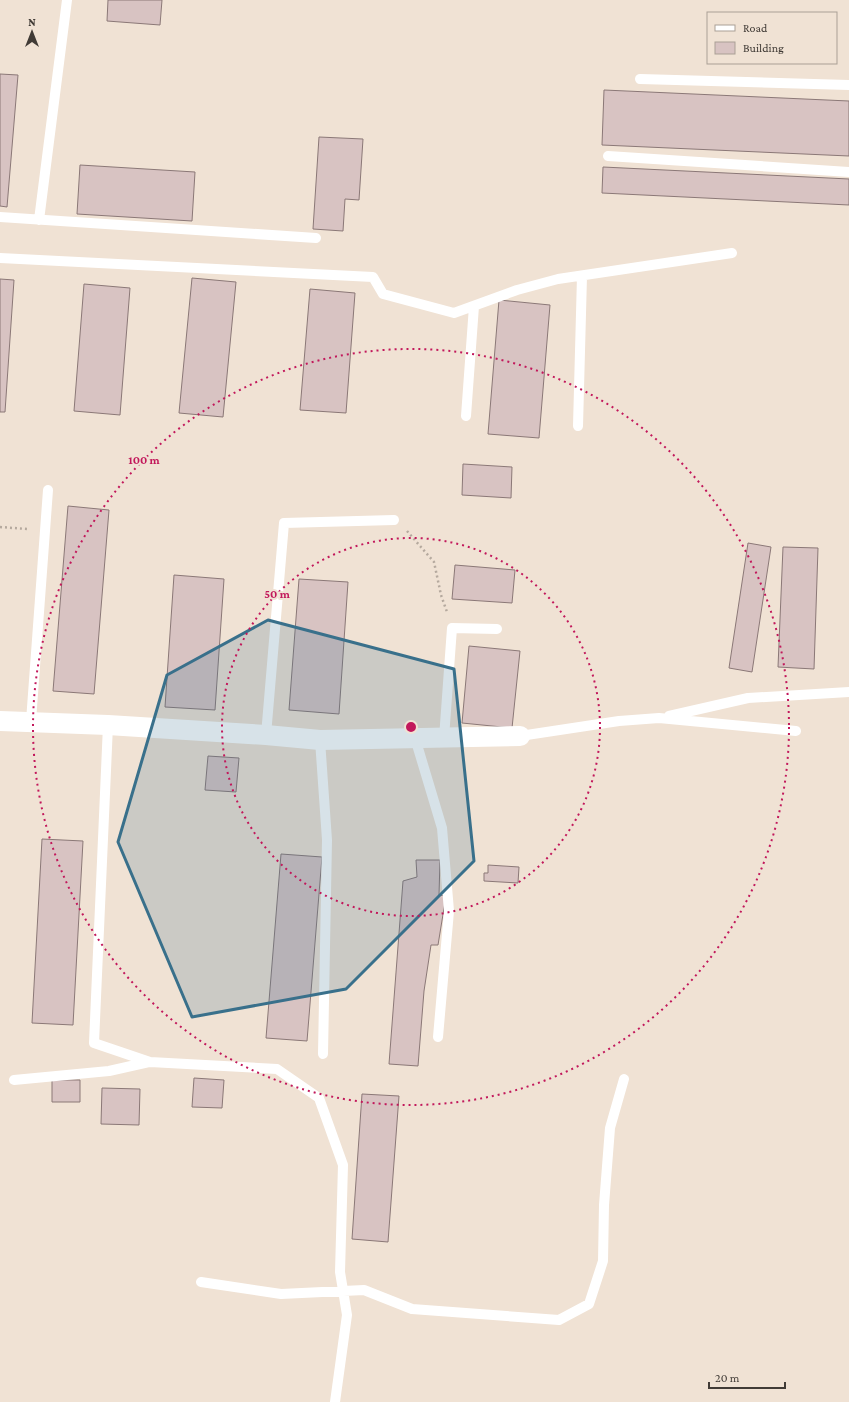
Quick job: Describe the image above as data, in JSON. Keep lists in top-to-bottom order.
{
  "legend": ["Road", "Building"],
  "scale_bar": "20 m",
  "north": "top",
  "rings": ["100 m", "50 m"]
}
